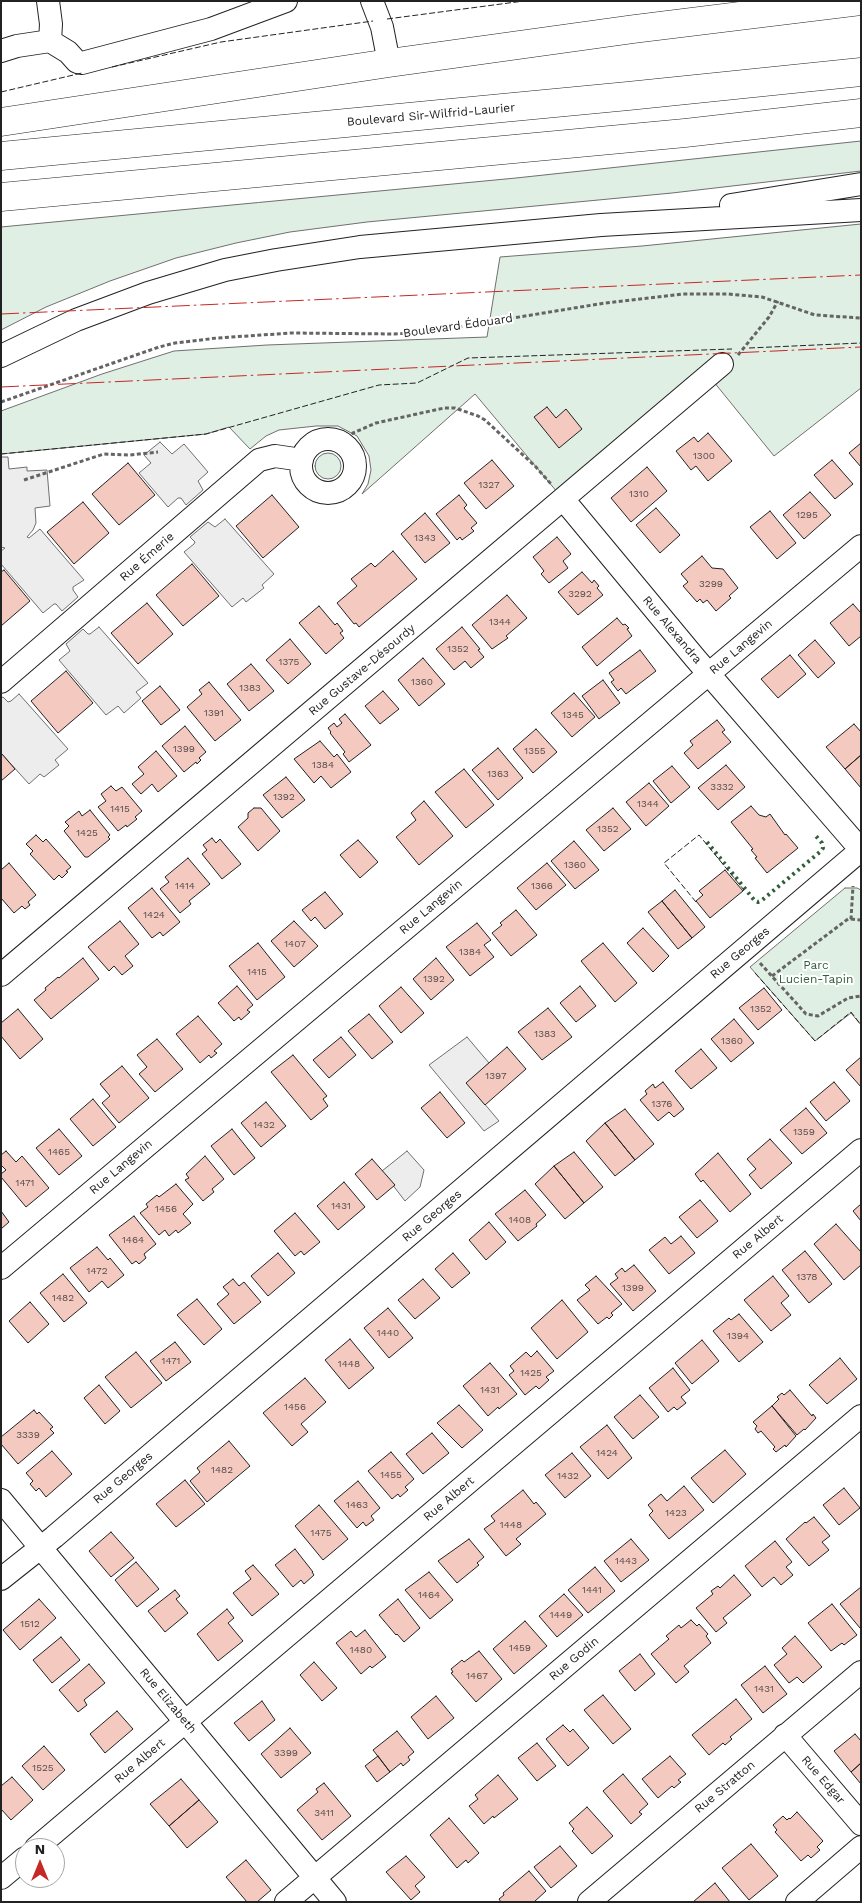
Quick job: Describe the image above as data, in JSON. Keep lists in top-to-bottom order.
{
  "streets": {
    "highway": ["Boulevard Sir-Wilfrid-Laurier"],
    "street": [
      "Rue Émerie",
      "Rue Alexandra",
      "Rue Langevin",
      "Rue Gustave-Désourdy",
      "Rue Georges",
      "Rue Albert",
      "Rue Godin",
      "Rue Elizabeth",
      "Rue Edgar",
      "Rue Stratton"
    ],
    "path": ["Boulevard Édouard"]
  },
  "crossings": [
    ["Rue Alexandra", "Rue Langevin"],
    ["Rue Alexandra", "Rue Gustave-Désourdy"],
    ["Rue Alexandra", "Rue Georges"],
    ["Rue Georges", "Rue Elizabeth"],
    ["Rue Albert", "Rue Elizabeth"],
    ["Rue Godin", "Rue Elizabeth"],
    ["Rue Edgar", "Rue Stratton"]
  ],
  "parks": ["Parc Lucien-Tapin"],
  "house_numbers": [
    "1300",
    "1327",
    "1310",
    "1295",
    "1343",
    "3299",
    "3292",
    "1344",
    "1352",
    "1375",
    "1360",
    "1383",
    "1391",
    "1345",
    "1399",
    "1355",
    "1384",
    "1363",
    "3332",
    "1392",
    "1344",
    "1415",
    "1352",
    "1425",
    "1360",
    "1414",
    "1366",
    "1424",
    "1407",
    "1384",
    "1415",
    "1392",
    "1352",
    "1383",
    "1360",
    "1397",
    "1376",
    "1432",
    "1359",
    "1465",
    "1471",
    "1431",
    "1456",
    "1408",
    "1464",
    "1472",
    "1378",
    "1399",
    "1482",
    "1440",
    "1394",
    "1471",
    "1448",
    "1425",
    "1431",
    "1456",
    "3339",
    "1424",
    "1482",
    "1455",
    "1432",
    "1463",
    "1423",
    "1448",
    "1475",
    "1443",
    "1441",
    "1464",
    "1449",
    "1512",
    "1459",
    "1480",
    "1467",
    "1431",
    "3399",
    "1525",
    "3411"
  ],
  "north": "top"
}
